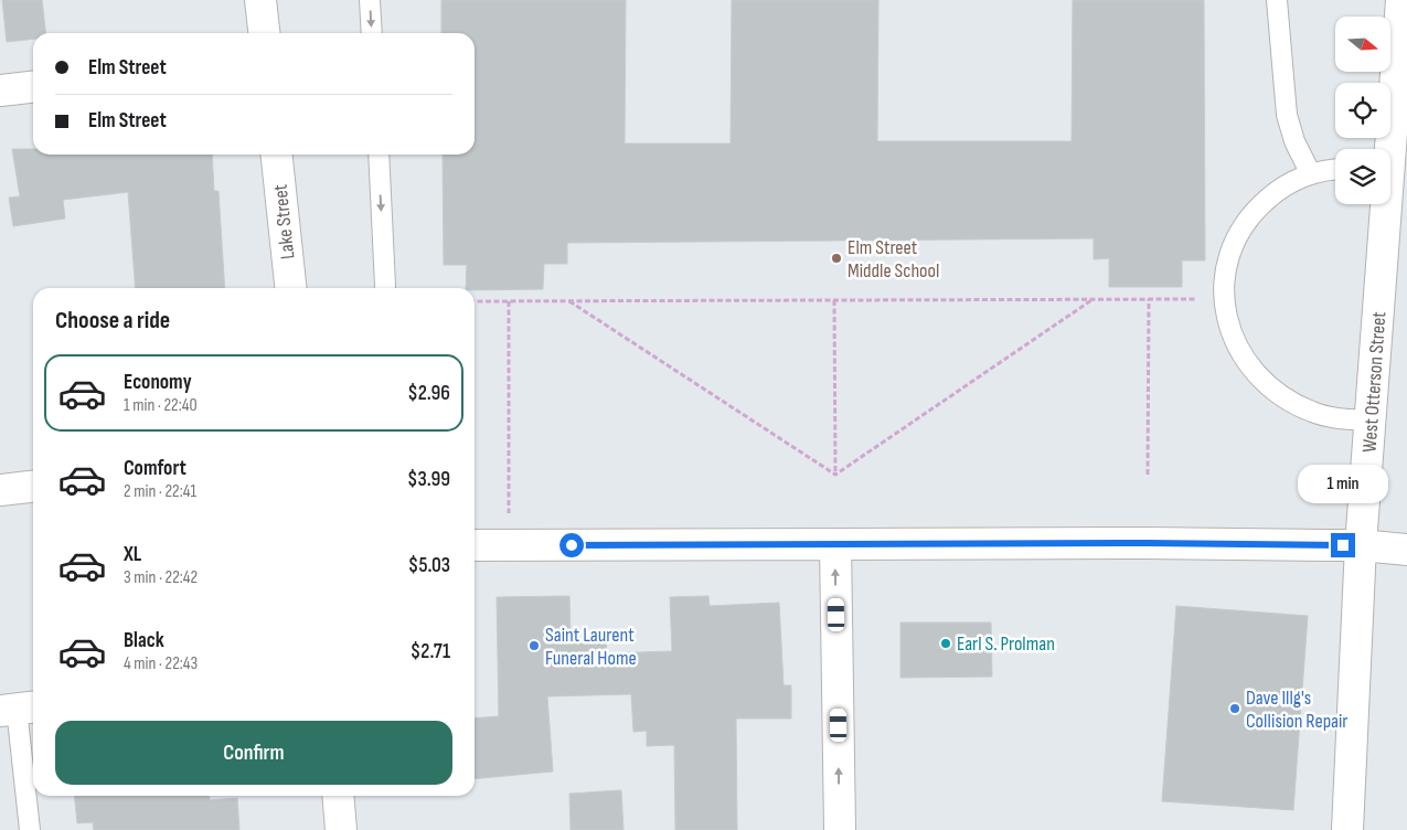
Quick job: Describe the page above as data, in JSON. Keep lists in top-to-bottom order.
{
  "streets": {
    "street": ["Lake Street", "West Otterson Street"]
  },
  "places": [
    "Elm Street Middle School",
    "Earl S. Prolman",
    "Saint Laurent Funeral Home",
    "Dave Illg's Collision Repair"
  ],
  "north": "right",
  "page": {
    "banner": ["Elm Street", "Elm Street"],
    "heading": "Choose a ride",
    "list": [
      {
        "name": "Economy",
        "note": "1 min · 22:40",
        "value": "$2.96"
      },
      {
        "name": "Comfort",
        "note": "2 min · 22:41",
        "value": "$3.99"
      },
      {
        "name": "XL",
        "note": "3 min · 22:42",
        "value": "$5.03"
      },
      {
        "name": "Black",
        "note": "4 min · 22:43",
        "value": "$2.71"
      }
    ],
    "bubble": "1 min",
    "buttons": "Confirm"
  }
}
